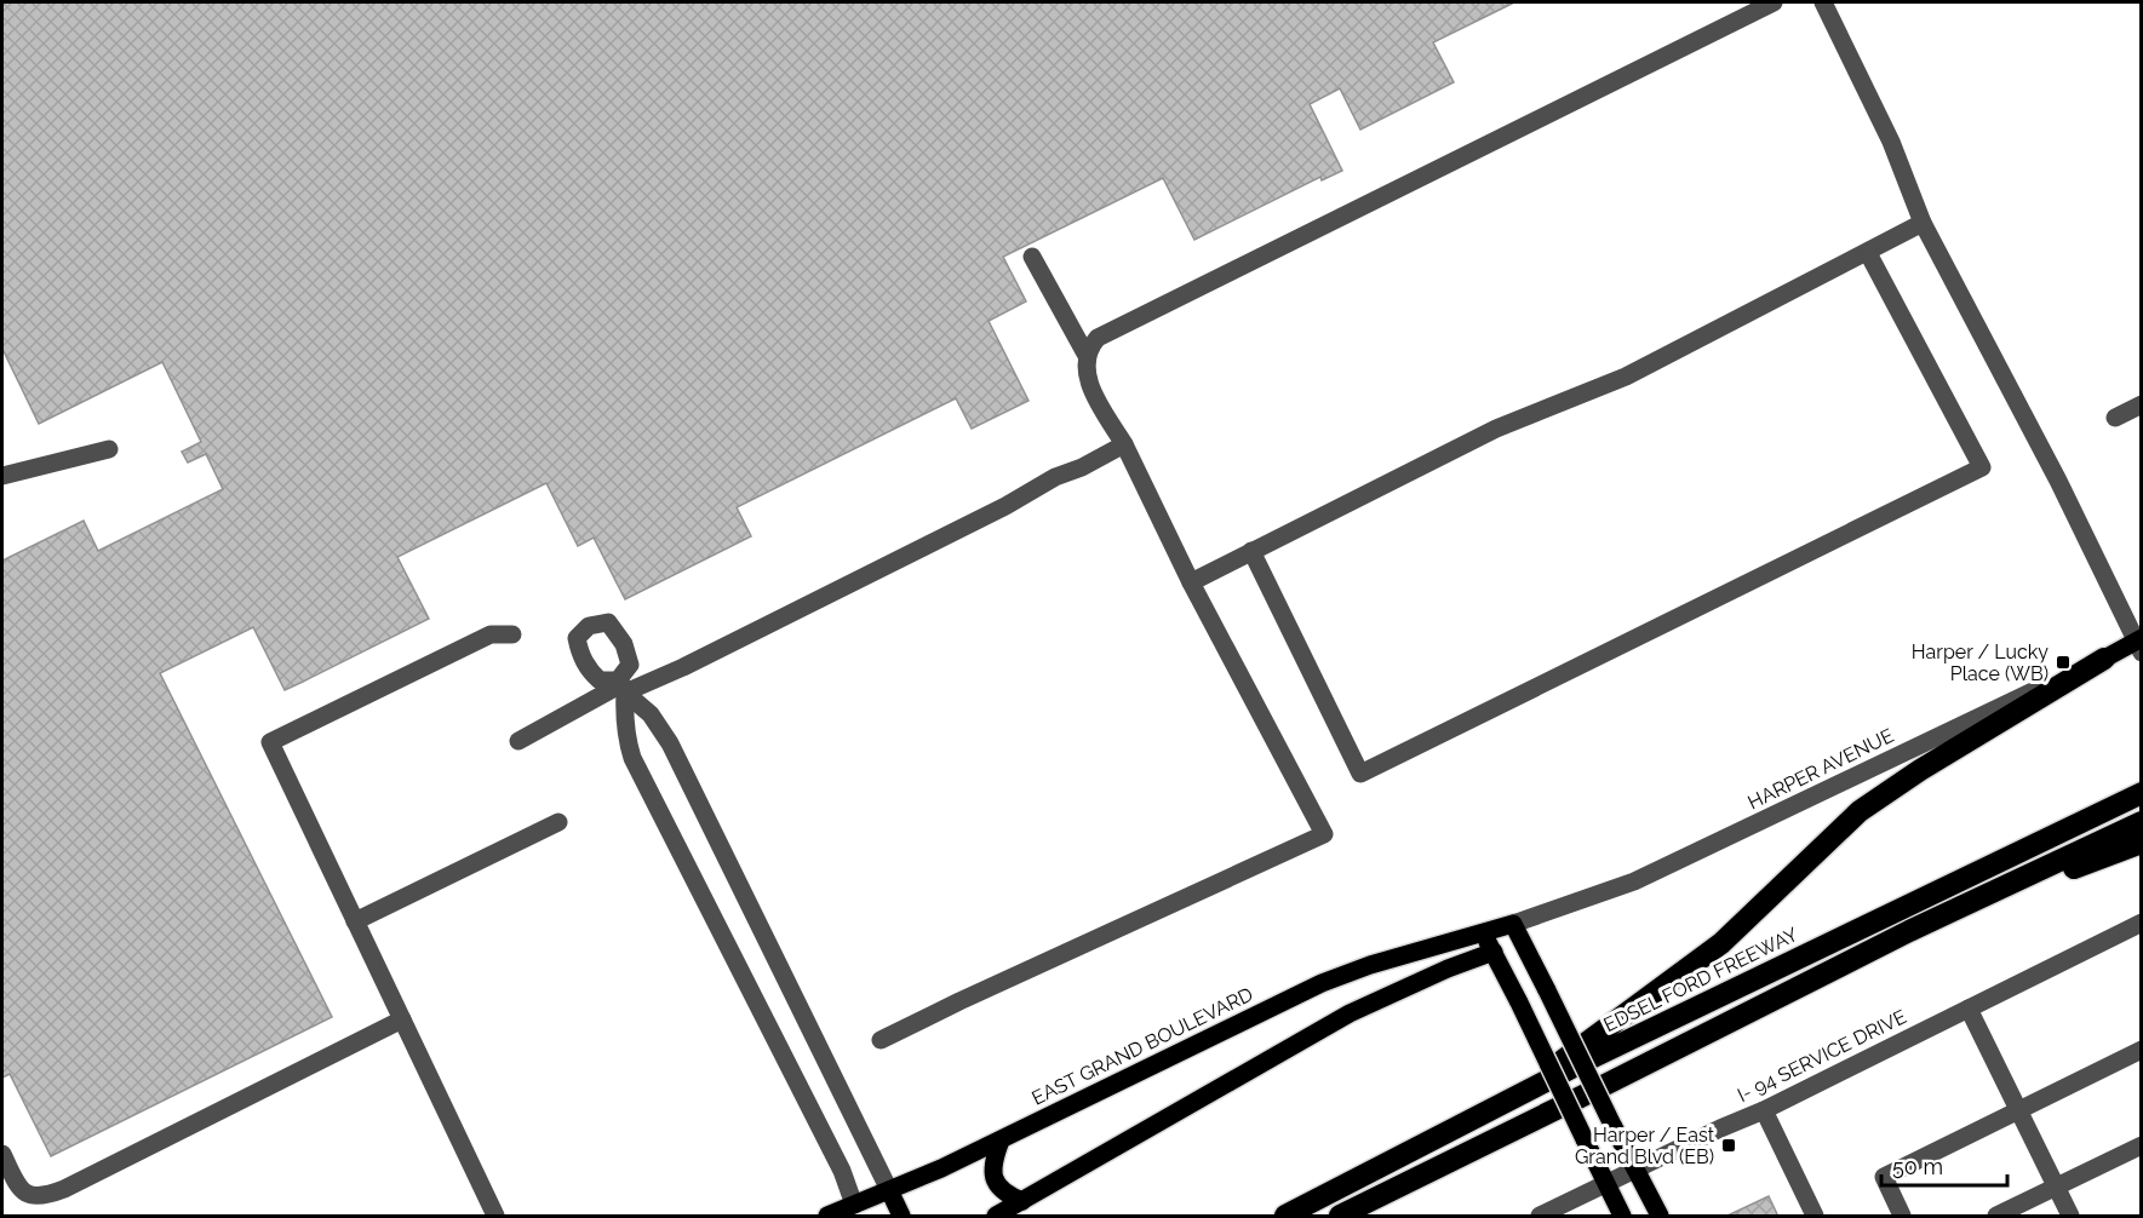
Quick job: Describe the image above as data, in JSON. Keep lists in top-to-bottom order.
{
  "streets": {
    "highway": ["EDSEL FORD FREEWAY"],
    "main road": ["HARPER AVENUE", "EAST GRAND BOULEVARD"],
    "street": ["I- 94 SERVICE DRIVE"]
  },
  "crossings": [
    ["HARPER AVENUE", "EAST GRAND BOULEVARD"]
  ],
  "places": {
    "transit": ["Harper / Lucky Place (WB)", "Harper / East Grand Blvd (EB)"]
  },
  "scale_bar": "50 m"
}
